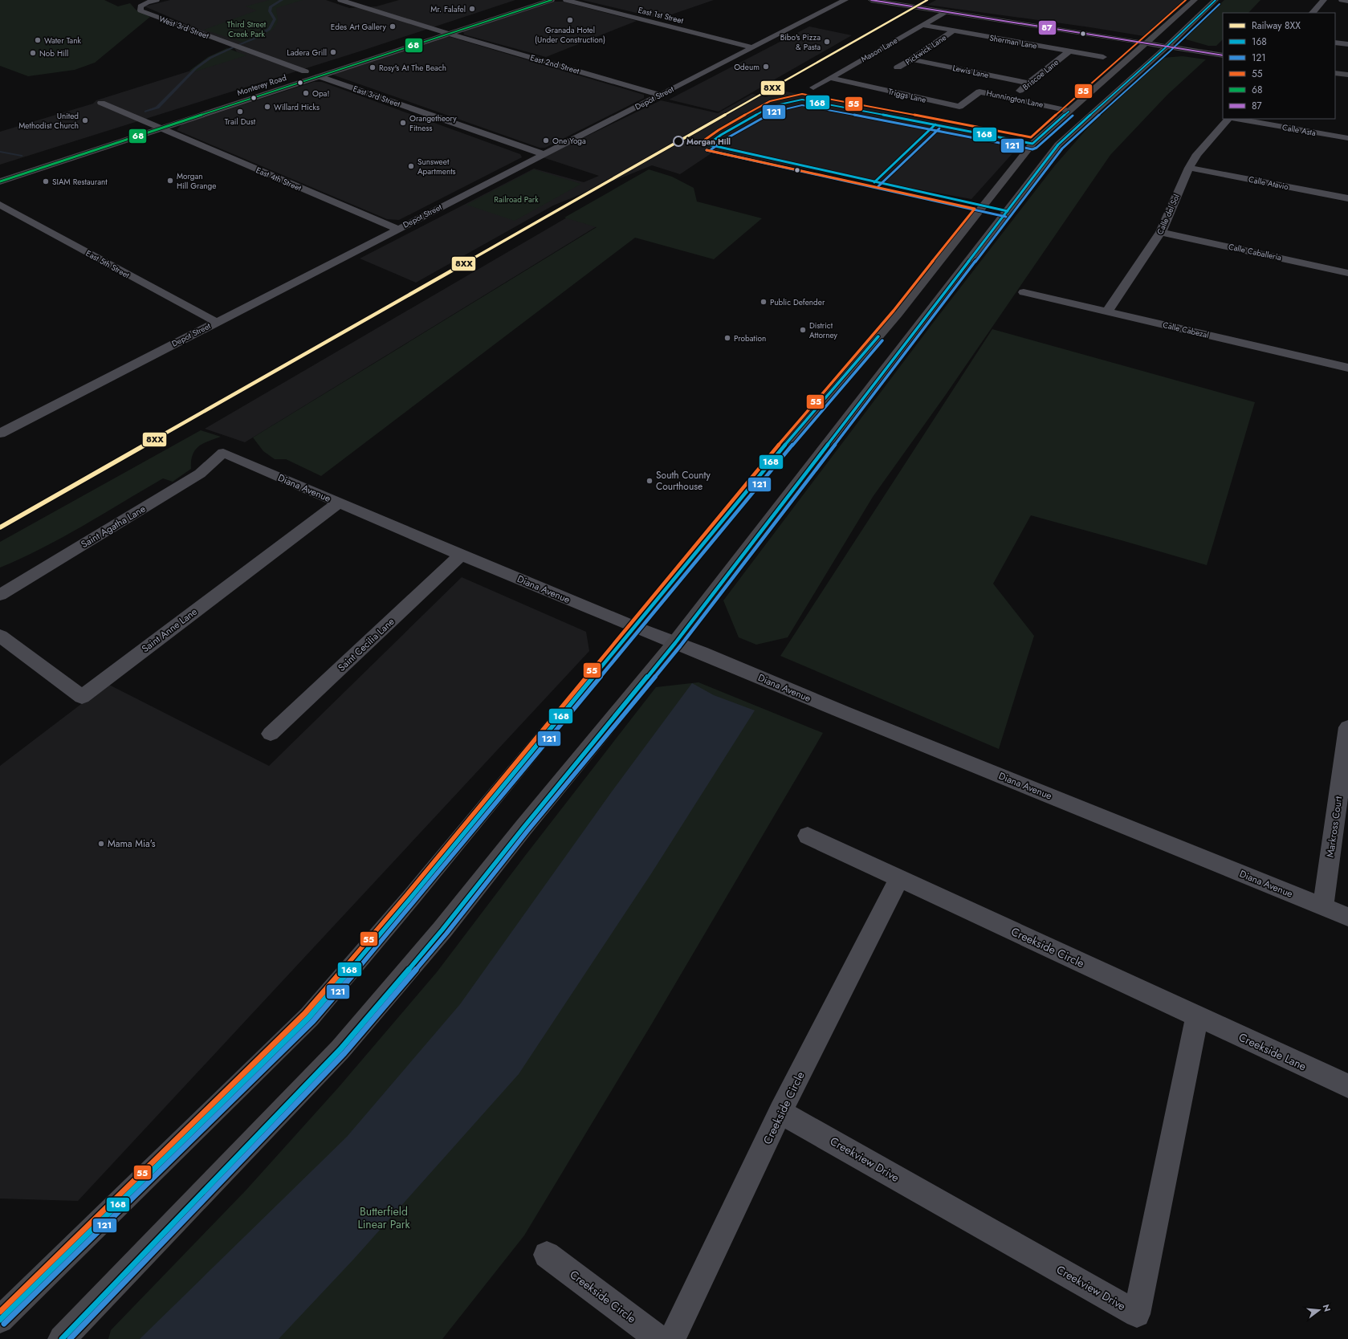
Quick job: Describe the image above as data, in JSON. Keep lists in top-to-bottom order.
{
  "streets": {
    "main road": ["Monterey Road"],
    "street": [
      "East 1st Street",
      "West 3rd Street",
      "Sherman Lane",
      "Mason Lane",
      "Pickwick Lane",
      "East 2nd Street",
      "Lewis Lane",
      "Briscoe Lane",
      "Triggs Lane",
      "East 3rd Street",
      "Depot Street",
      "Hunnington Lane",
      "Calle Asta",
      "East 4th Street",
      "Calle Atavio",
      "Calle del Sol",
      "Calle Caballeria",
      "East 5th Street",
      "Calle Cabezal",
      "Diana Avenue",
      "Saint Agatha Lane",
      "Saint Anne Lane",
      "Saint Cecilia Lane",
      "Markross Court",
      "Creekside Circle",
      "Creekside Lane",
      "Creekview Drive"
    ]
  },
  "crossings": [
    ["East 1st Street", "Depot Street"],
    ["West 3rd Street", "Monterey Road"],
    ["Sherman Lane", "Mason Lane"],
    ["Sherman Lane", "Pickwick Lane"],
    ["Sherman Lane", "Briscoe Lane"],
    ["Mason Lane", "Triggs Lane"],
    ["Pickwick Lane", "Lewis Lane"],
    ["East 2nd Street", "Monterey Road"],
    ["East 2nd Street", "Depot Street"],
    ["Lewis Lane", "Briscoe Lane"],
    ["Briscoe Lane", "Hunnington Lane"],
    ["Monterey Road", "East 3rd Street"],
    ["Monterey Road", "East 4th Street"],
    ["Triggs Lane", "Hunnington Lane"],
    ["East 3rd Street", "Depot Street"],
    ["Depot Street", "East 4th Street"],
    ["Depot Street", "East 5th Street"],
    ["Calle Atavio", "Calle del Sol"],
    ["Calle del Sol", "Calle Caballeria"],
    ["Calle del Sol", "Calle Cabezal"],
    ["Diana Avenue", "Saint Agatha Lane"],
    ["Diana Avenue", "Saint Anne Lane"],
    ["Diana Avenue", "Saint Cecilia Lane"],
    ["Diana Avenue", "Markross Court"],
    ["Creekside Circle", "Creekside Lane"],
    ["Creekside Circle", "Creekview Drive"],
    ["Creekside Lane", "Creekview Drive"]
  ],
  "parks": ["Third Street Creek Park", "Railroad Park", "Butterfield Linear Park"],
  "places": [
    "Mr. Falafel",
    "Granada Hotel (Under Construction)",
    "Edes Art Gallery",
    "Water Tank",
    "Bibo's Pizza & Pasta",
    "Ladera Grill",
    "Nob Hill",
    "Odeum",
    "Rosy's At The Beach",
    "Opa!",
    "Willard Hicks",
    "Trail Dust",
    "United Methodist Church",
    "Orangetheory Fitness",
    "One Yoga",
    "Morgan Hill",
    "Sunsweet Apartments",
    "Morgan Hill Grange",
    "SIAM Restaurant",
    "Public Defender",
    "District Attorney",
    "Probation",
    "South County Courthouse",
    "Mama Mia's"
  ],
  "lines": [
    "rail line 8XX",
    "transit line 168",
    "transit line 55",
    "transit line 68",
    "transit line 87",
    "transit line 121"
  ],
  "legend": [
    "Railway 8XX",
    "168",
    "121",
    "55",
    "68",
    "87"
  ],
  "north": "right"
}
